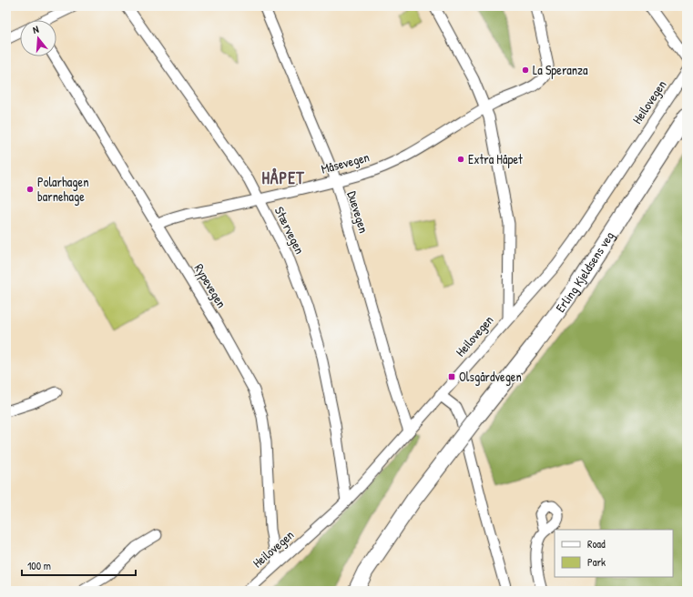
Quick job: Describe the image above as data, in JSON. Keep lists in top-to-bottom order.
{
  "streets": {
    "highway": ["Erling Kjeldsens veg"],
    "street": [
      "Heilovegen",
      "Måsevegen",
      "Duevegen",
      "Stærvegen",
      "Rypevegen"
    ]
  },
  "crossings": [
    ["Heilovegen", "Duevegen"],
    ["Heilovegen", "Stærvegen"],
    ["Heilovegen", "Rypevegen"],
    ["Måsevegen", "Duevegen"],
    ["Måsevegen", "Stærvegen"],
    ["Måsevegen", "Rypevegen"]
  ],
  "districts": ["HÅPET"],
  "places": {
    "other": ["La Speranza", "Extra Håpet", "Polarhagen barnehage"],
    "transit": ["Olsgårdvegen"]
  },
  "legend": ["Road", "Park"],
  "scale_bar": "100 m",
  "north": "top"
}
